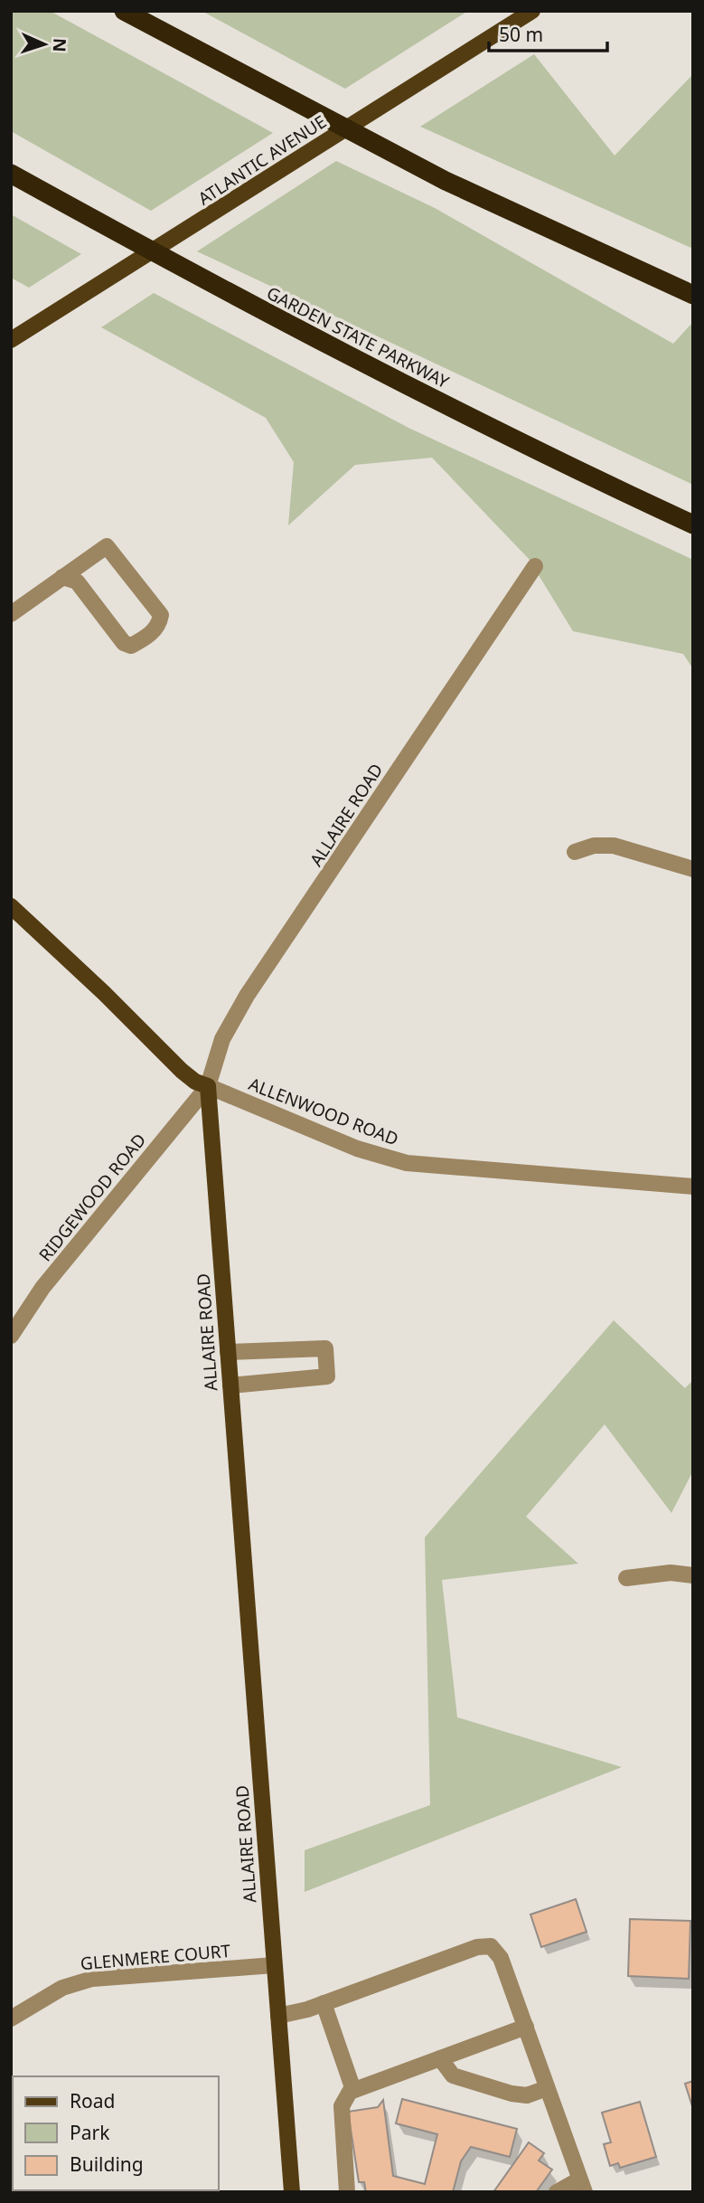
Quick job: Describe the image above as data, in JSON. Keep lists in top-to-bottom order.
{
  "streets": {
    "highway": ["GARDEN STATE PARKWAY"],
    "main road": ["ATLANTIC AVENUE", "ALLAIRE ROAD", "ALLENWOOD ROAD"],
    "street": ["RIDGEWOOD ROAD", "GLENMERE COURT"]
  },
  "crossings": [
    ["ALLAIRE ROAD", "ALLENWOOD ROAD"],
    ["ALLAIRE ROAD", "RIDGEWOOD ROAD"],
    ["ALLAIRE ROAD", "GLENMERE COURT"],
    ["ALLENWOOD ROAD", "RIDGEWOOD ROAD"]
  ],
  "legend": ["Road", "Park", "Building"],
  "scale_bar": "50 m",
  "north": "right"
}
